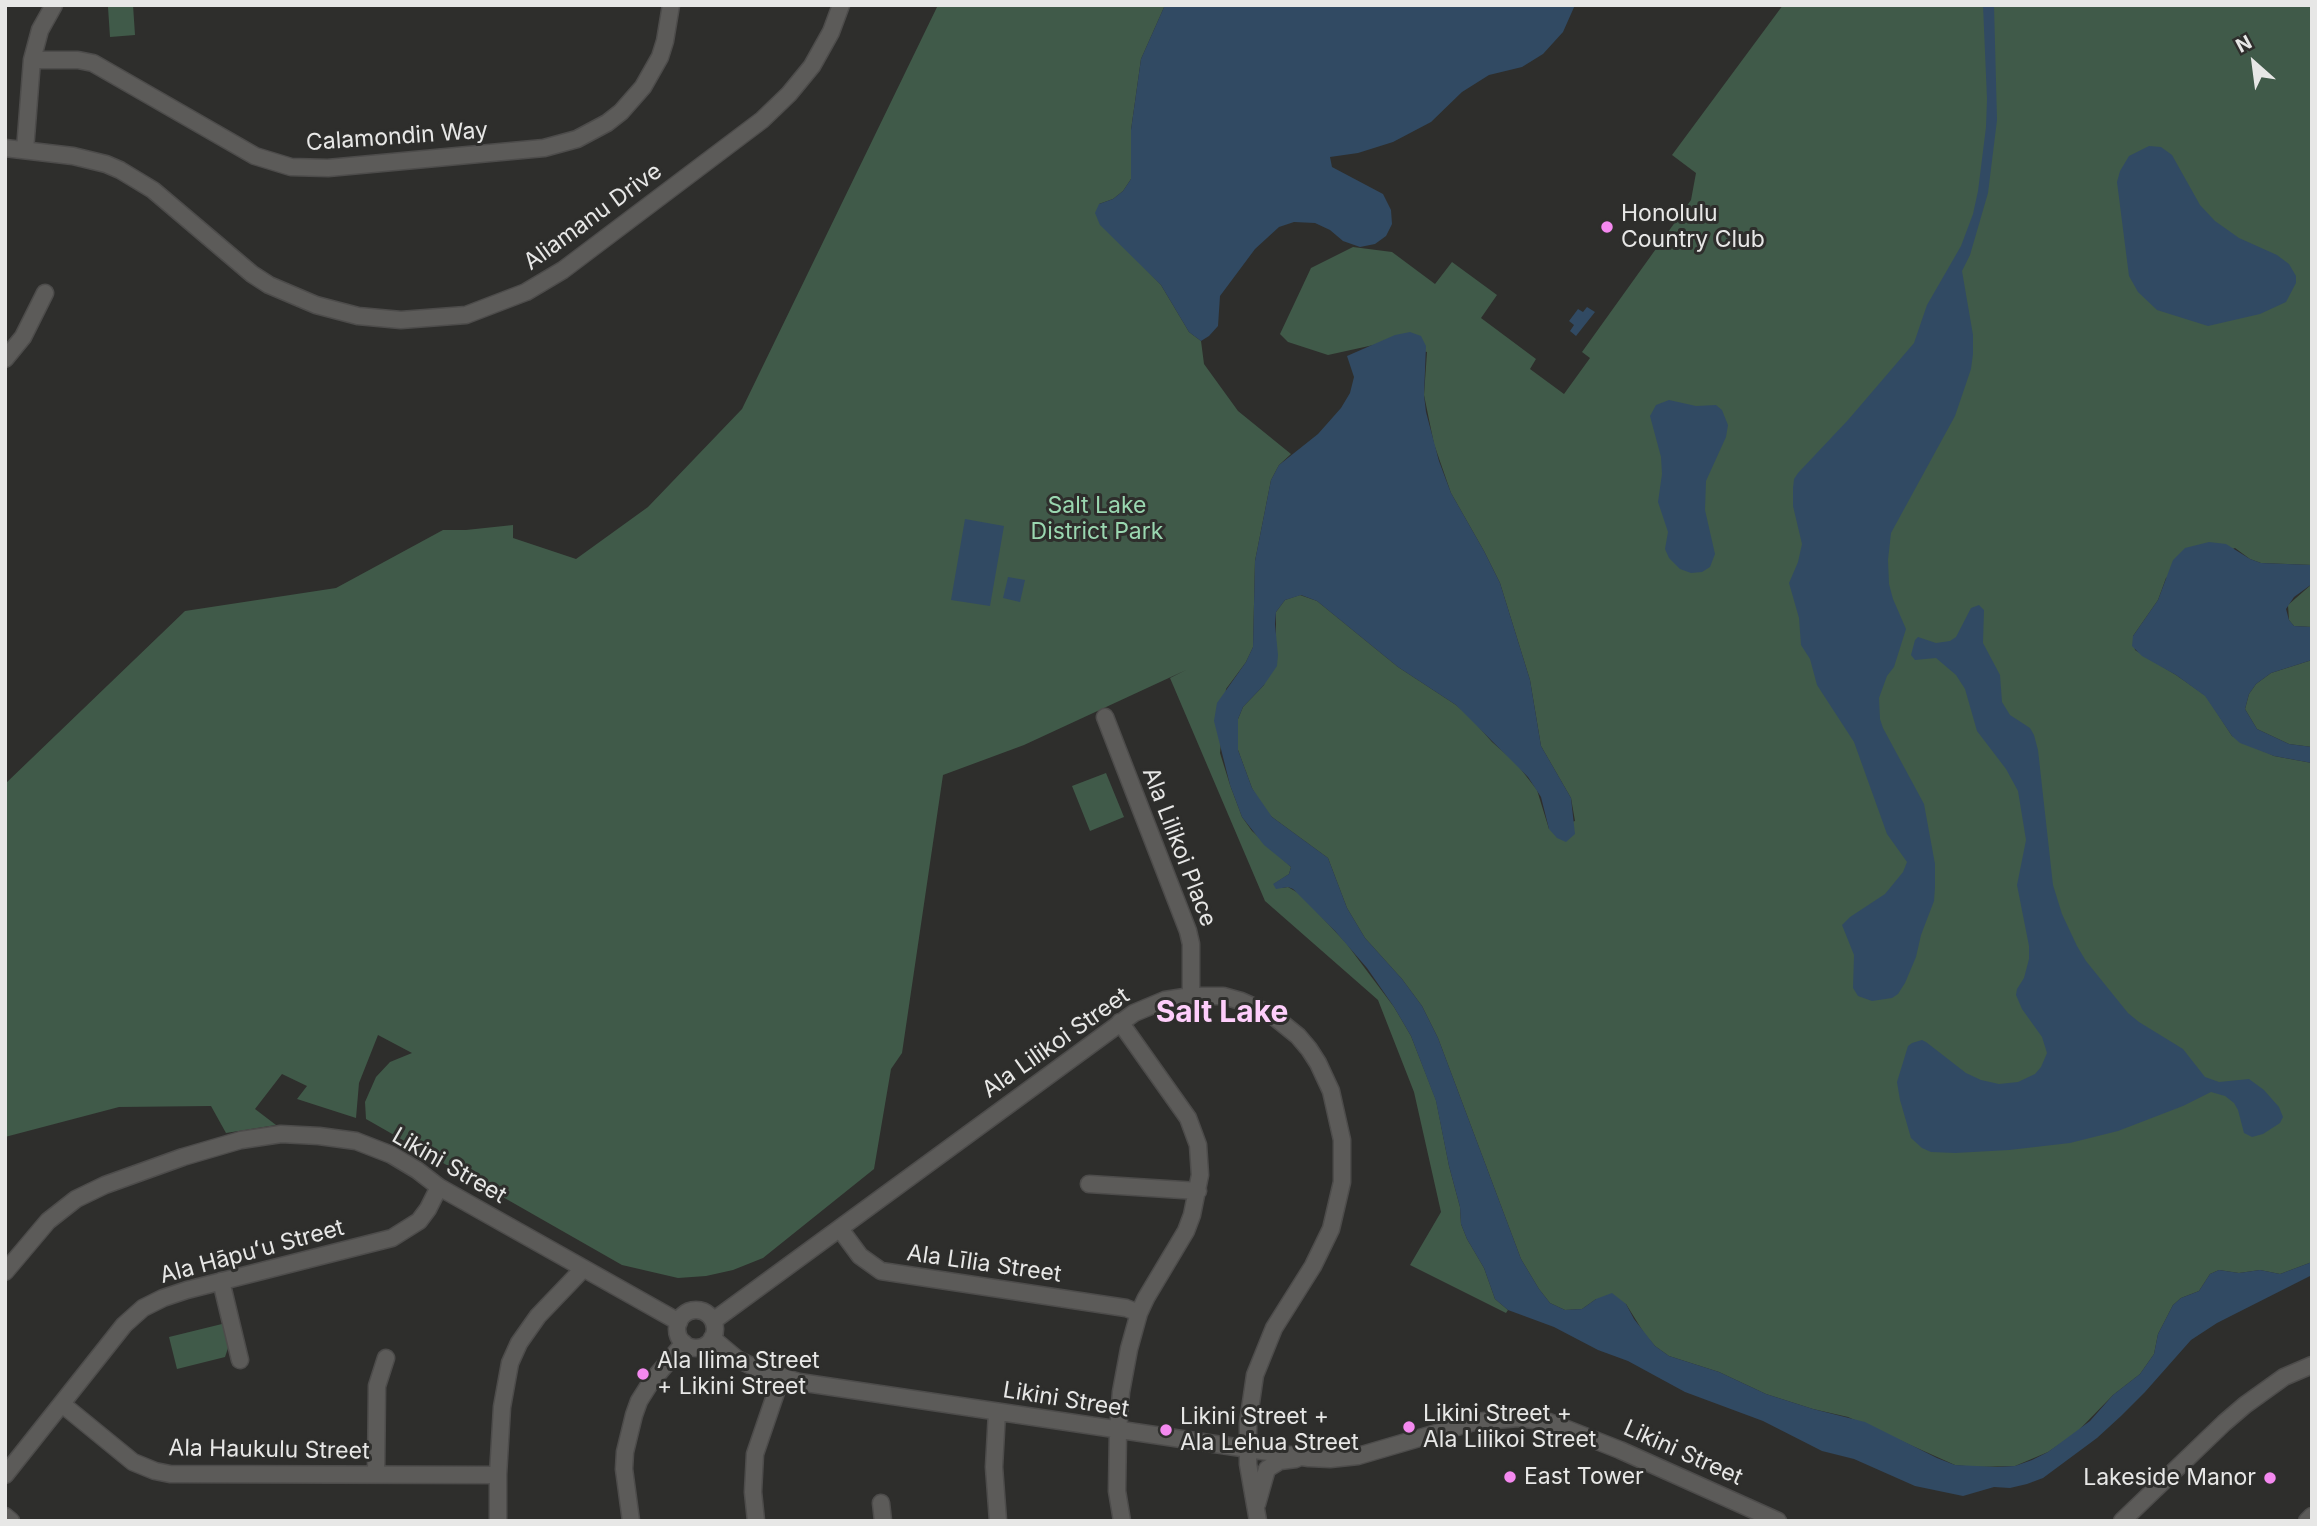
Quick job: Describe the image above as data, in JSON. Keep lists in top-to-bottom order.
{
  "streets": {
    "street": [
      "Calamondin Way",
      "Aliamanu Drive",
      "Ala Lilikoi Place",
      "Ala Lilikoi Street",
      "Likini Street",
      "Ala Hāpuʻu Street",
      "Ala Līlia Street",
      "Ala Haukulu Street"
    ]
  },
  "crossings": [
    ["Ala Lilikoi Place", "Ala Lilikoi Street"],
    ["Ala Lilikoi Street", "Likini Street"],
    ["Ala Lilikoi Street", "Ala Līlia Street"],
    ["Likini Street", "Ala Hāpuʻu Street"],
    ["Ala Hāpuʻu Street", "Ala Haukulu Street"]
  ],
  "districts": ["Salt Lake"],
  "parks": ["Salt Lake District Park"],
  "places": [
    "Honolulu Country Club",
    "Ala Ilima Street + Likini Street",
    "Likini Street + Ala Lilikoi Street",
    "Likini Street + Ala Lehua Street",
    "East Tower",
    "Lakeside Manor"
  ],
  "north": "top left"
}
